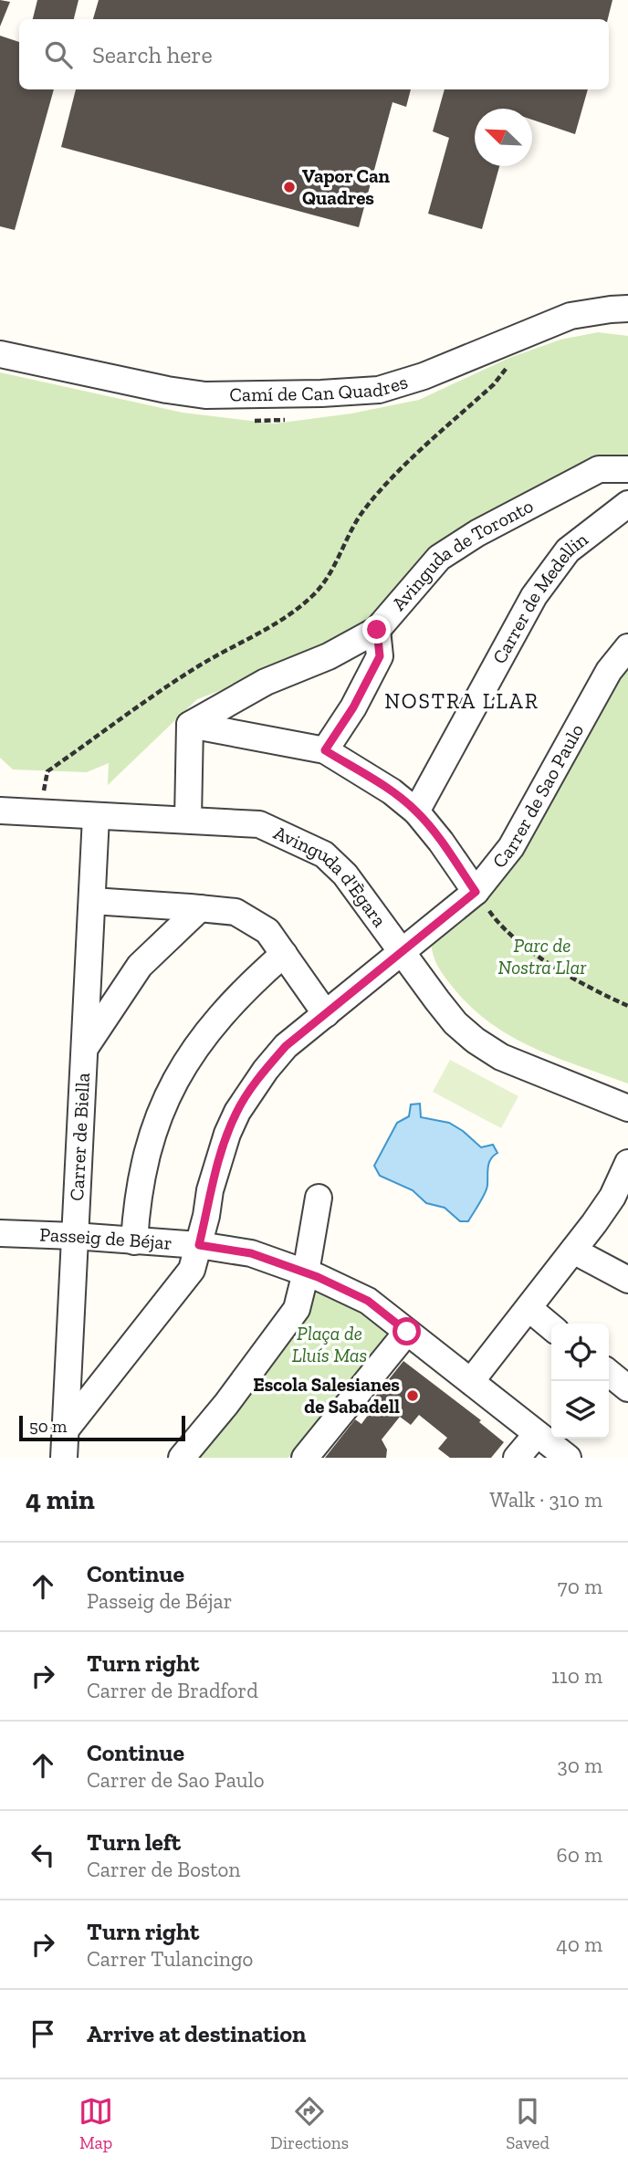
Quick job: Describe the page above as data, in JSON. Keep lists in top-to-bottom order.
{
  "streets": {
    "street": [
      "Camí de Can Quadres",
      "Avinguda de Toronto",
      "Carrer de Medellin",
      "Carrer de Sao Paulo",
      "Avinguda d'Ègara",
      "Carrer de Biella",
      "Passeig de Béjar"
    ]
  },
  "crossings": [
    ["Carrer de Sao Paulo", "Avinguda d'Ègara"],
    ["Carrer de Sao Paulo", "Carrer de Biella"],
    ["Carrer de Sao Paulo", "Passeig de Béjar"],
    ["Avinguda d'Ègara", "Carrer de Biella"],
    ["Carrer de Biella", "Passeig de Béjar"]
  ],
  "districts": ["NOSTRA LLAR"],
  "parks": ["Parc de Nostra Llar", "Plaça de Lluís Mas"],
  "places": ["Vapor Can Quadres", "Escola Salesianes de Sabadell"],
  "scale_bar": "50 m",
  "north": "top left",
  "page": {
    "search": "Search here",
    "scale": "50 m",
    "heading": ["4 min", "Walk · 310 m"],
    "list": [
      ["Continue", "Passeig de Béjar", "70 m"],
      ["Turn right", "Carrer de Bradford", "110 m"],
      ["Continue", "Carrer de Sao Paulo", "30 m"],
      ["Turn left", "Carrer de Boston", "60 m"],
      ["Turn right", "Carrer Tulancingo", "40 m"],
      "Arrive at destination"
    ],
    "nav": ["Map", "Directions", "Saved"]
  }
}
